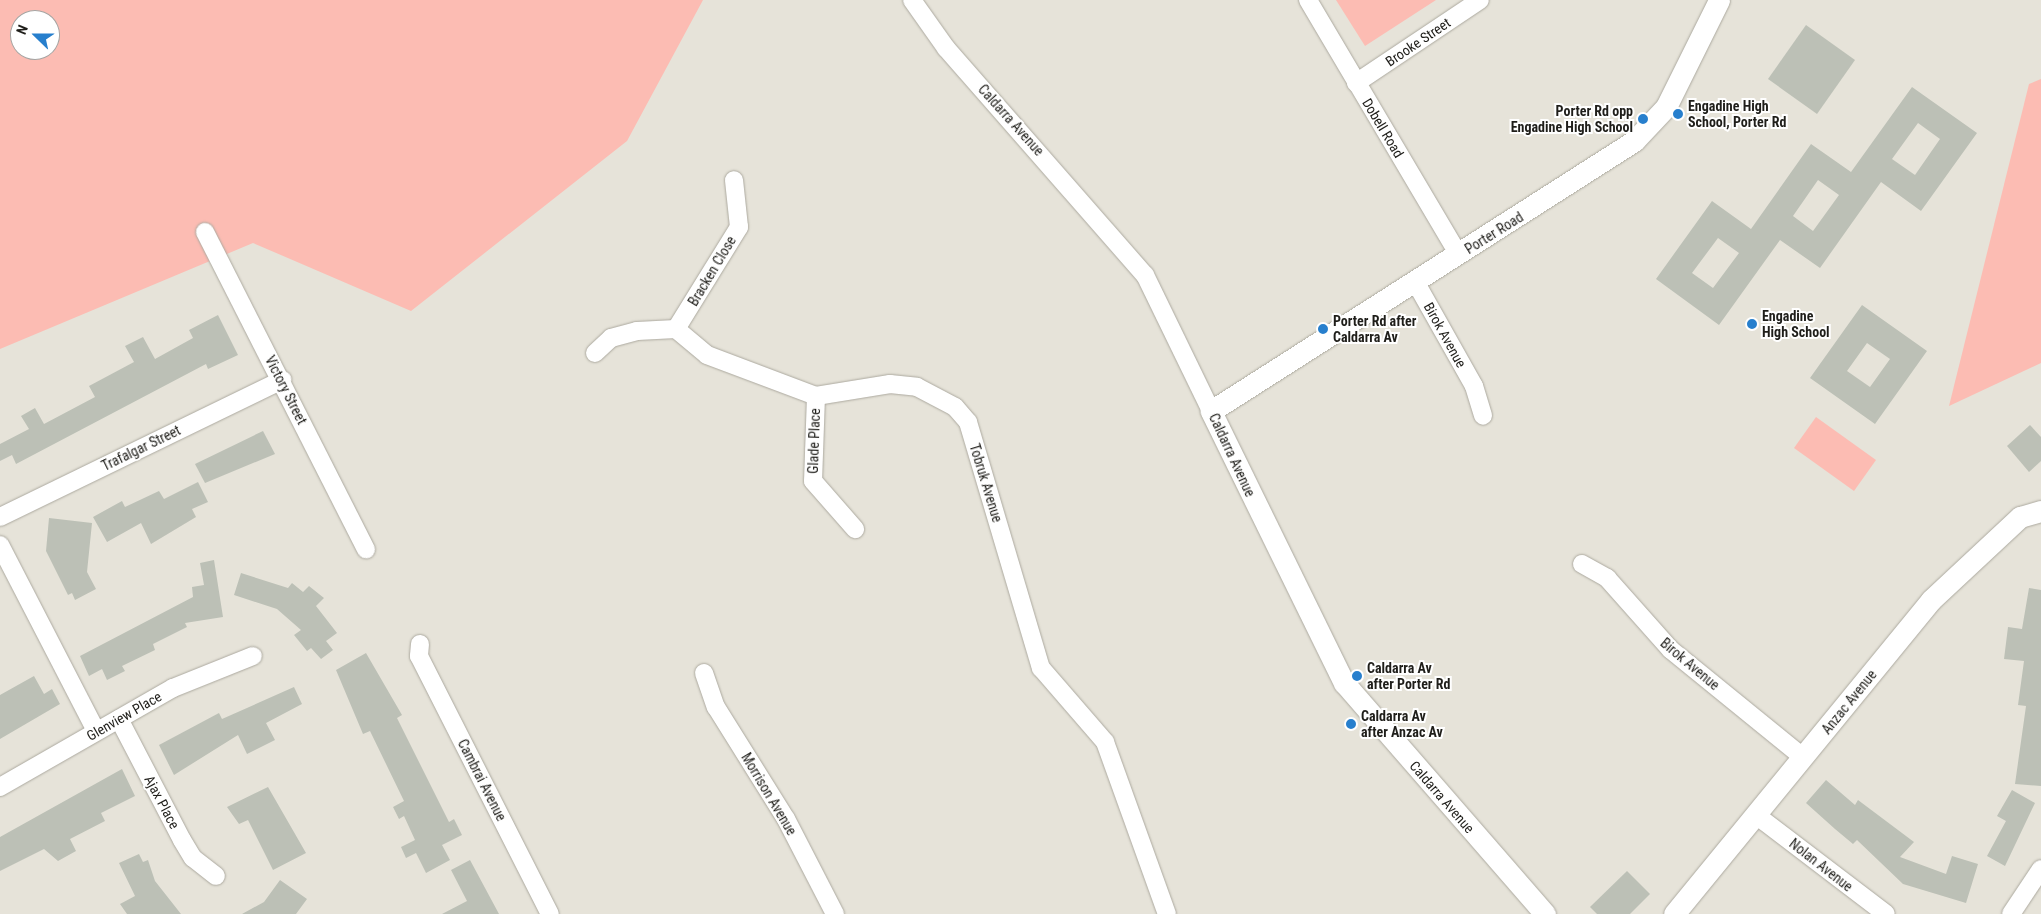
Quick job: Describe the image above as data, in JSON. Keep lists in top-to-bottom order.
{
  "streets": {
    "street": [
      "Brooke Street",
      "Caldarra Avenue",
      "Dobell Road",
      "Porter Road",
      "Bracken Close",
      "Birok Avenue",
      "Victory Street",
      "Glade Place",
      "Trafalgar Street",
      "Tobruk Avenue",
      "Anzac Avenue",
      "Glenview Place",
      "Cambrai Avenue",
      "Morrison Avenue",
      "Ajax Place",
      "Nolan Avenue"
    ]
  },
  "crossings": [
    ["Brooke Street", "Dobell Road"],
    ["Caldarra Avenue", "Porter Road"],
    ["Dobell Road", "Porter Road"],
    ["Porter Road", "Birok Avenue"],
    ["Bracken Close", "Tobruk Avenue"],
    ["Birok Avenue", "Anzac Avenue"],
    ["Victory Street", "Trafalgar Street"],
    ["Glade Place", "Tobruk Avenue"],
    ["Anzac Avenue", "Nolan Avenue"],
    ["Glenview Place", "Ajax Place"]
  ],
  "places": [
    "Engadine High School, Porter Rd",
    "Porter Rd opp Engadine High School",
    "Engadine High School",
    "Porter Rd after Caldarra Av",
    "Caldarra Av after Porter Rd",
    "Caldarra Av after Anzac Av"
  ],
  "north": "left"
}
